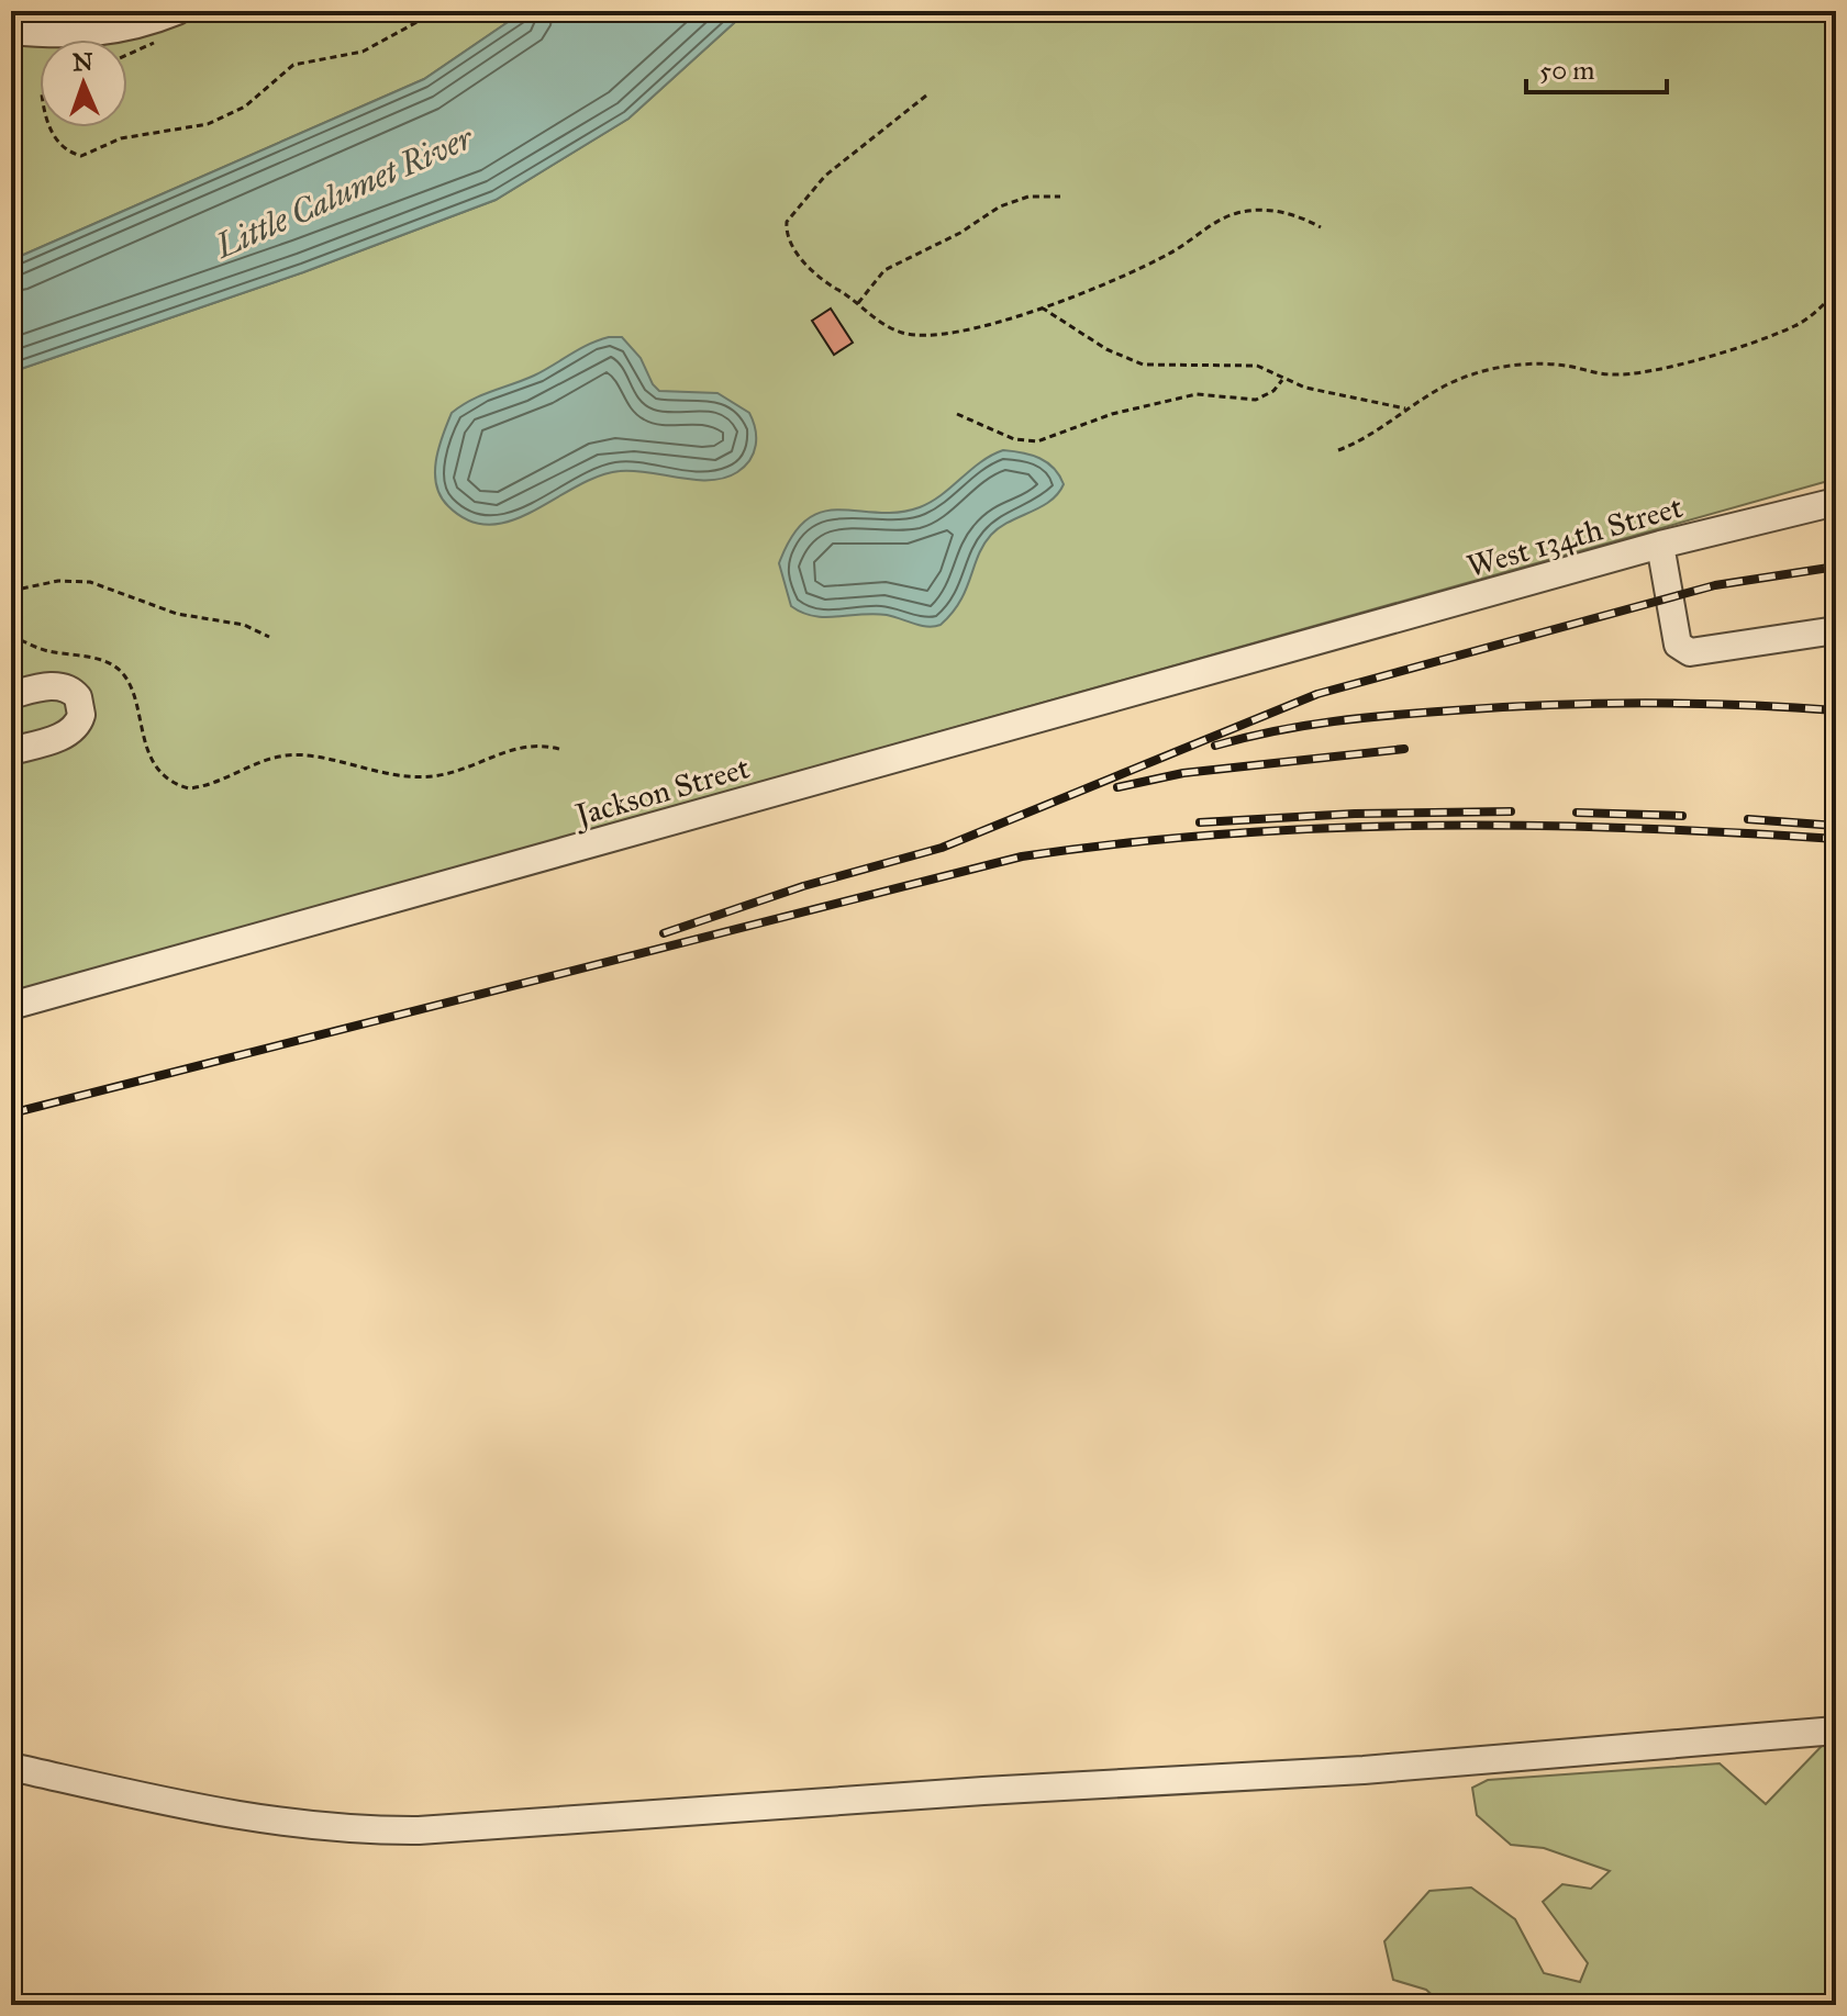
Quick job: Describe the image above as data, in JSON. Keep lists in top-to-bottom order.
{
  "streets": {
    "street": ["West 134th Street", "Jackson Street"]
  },
  "crossings": [
    ["West 134th Street", "Jackson Street"]
  ],
  "water": ["Little Calumet River"],
  "scale_bar": "50 m",
  "north": "top"
}
